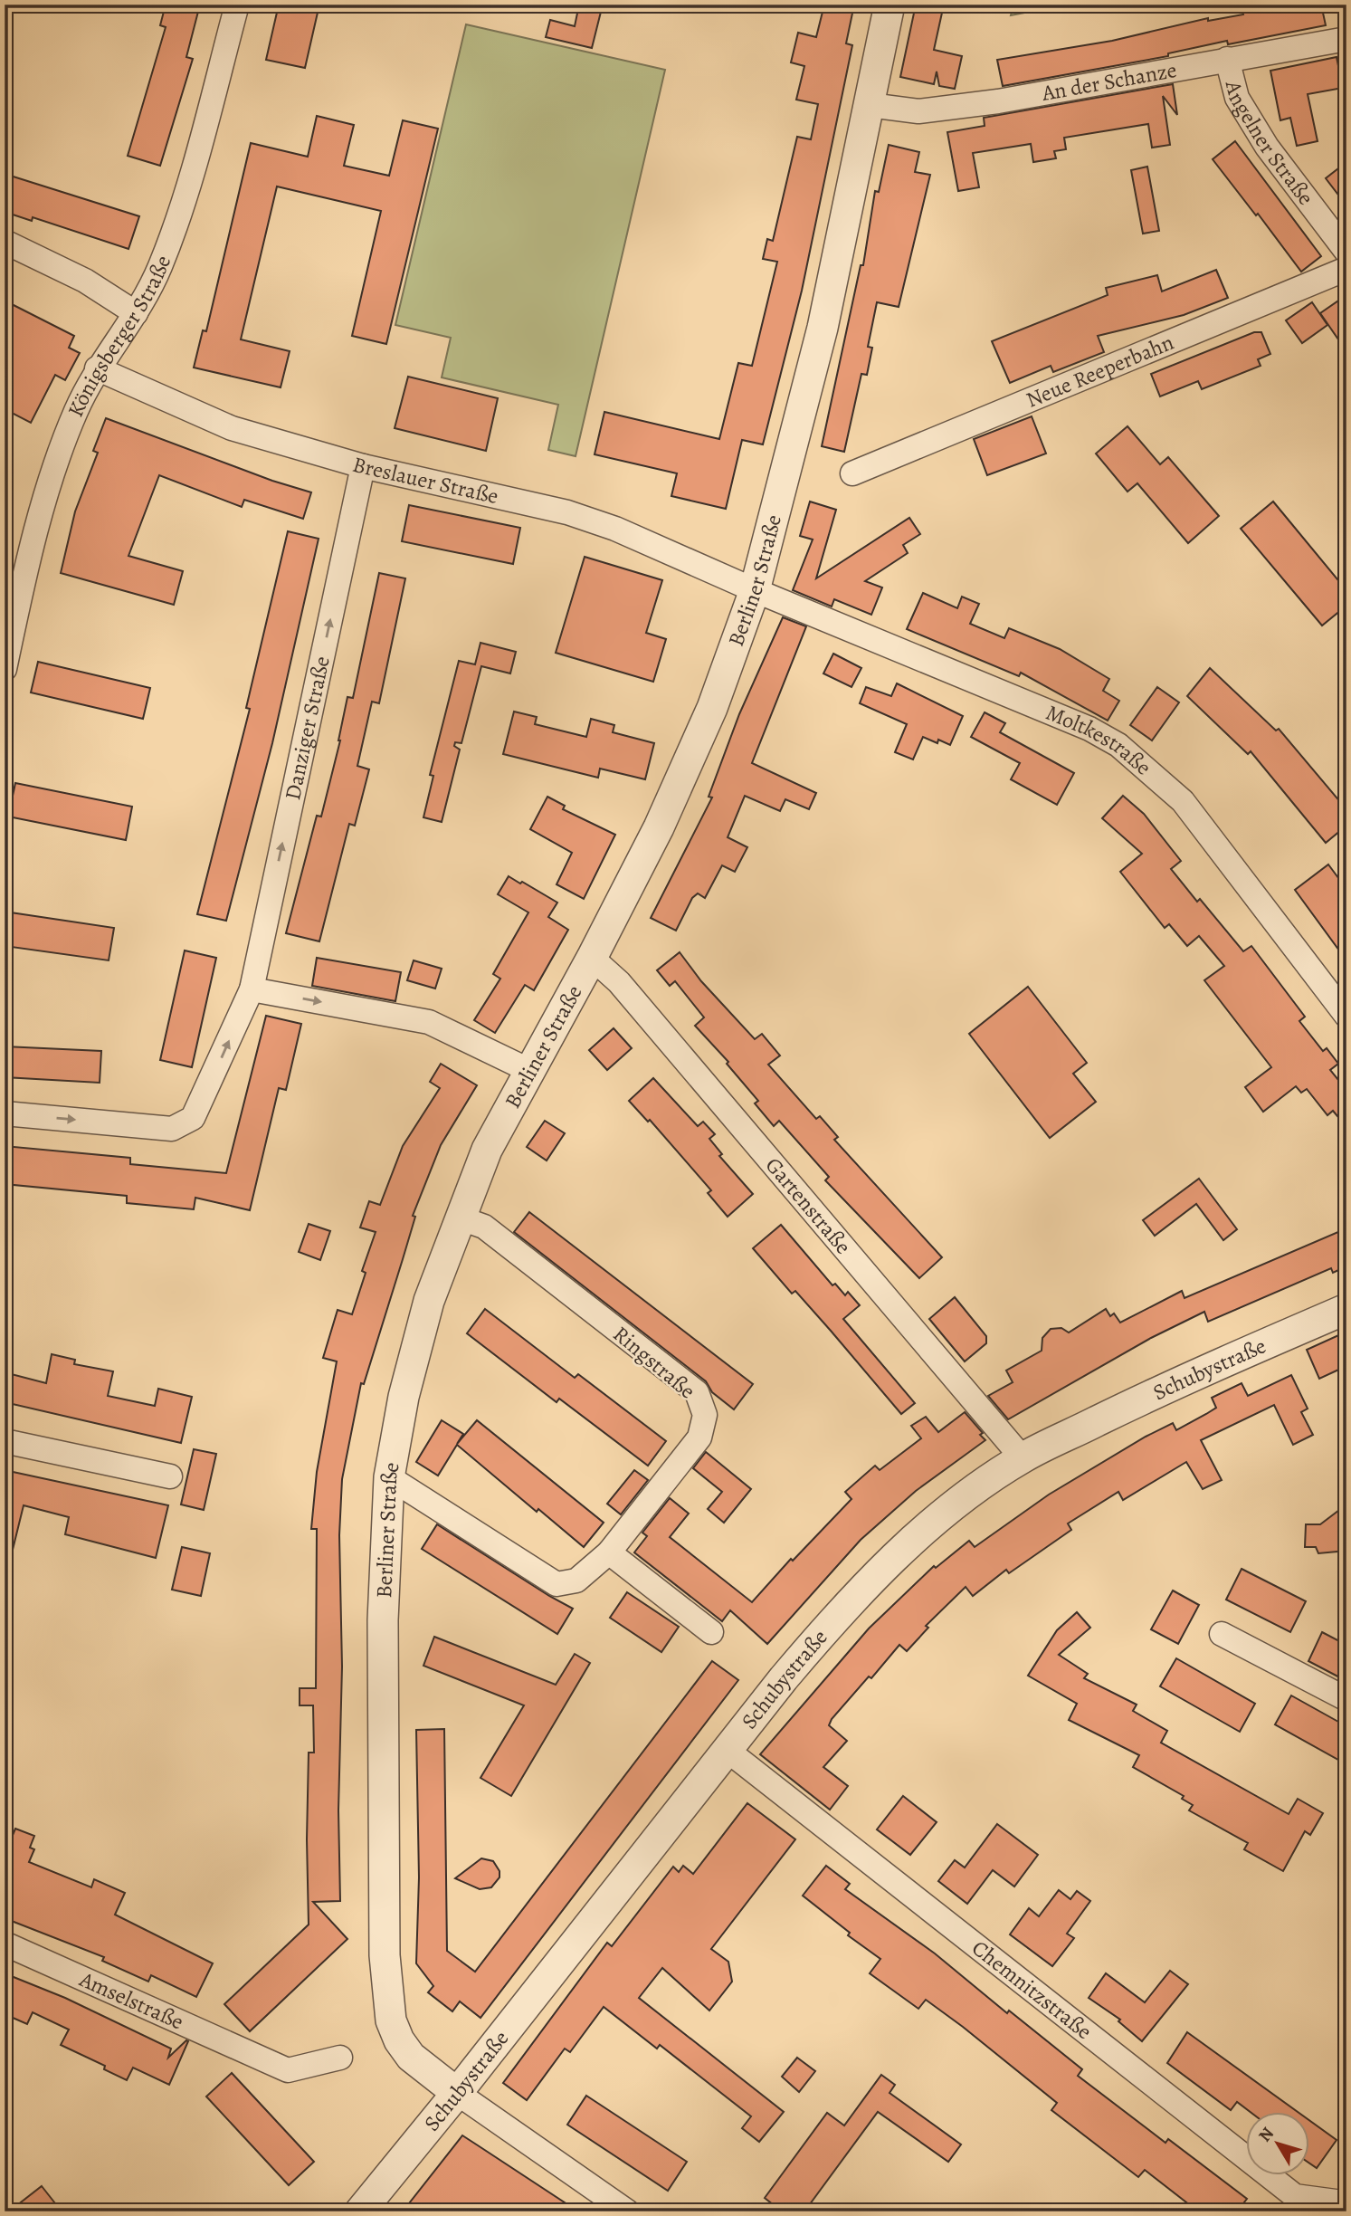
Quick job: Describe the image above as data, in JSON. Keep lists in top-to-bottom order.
{
  "streets": {
    "street": [
      "An der Schanze",
      "Angelner Straße",
      "Königsberger Straße",
      "Neue Reeperbahn",
      "Breslauer Straße",
      "Berliner Straße",
      "Danziger Straße",
      "Moltkestraße",
      "Gartenstraße",
      "Ringstraße",
      "Schubystraße",
      "Chemnitzstraße",
      "Amselstraße"
    ]
  },
  "crossings": [
    ["An der Schanze", "Angelner Straße"],
    ["An der Schanze", "Berliner Straße"],
    ["Königsberger Straße", "Breslauer Straße"],
    ["Breslauer Straße", "Berliner Straße"],
    ["Breslauer Straße", "Danziger Straße"],
    ["Breslauer Straße", "Moltkestraße"],
    ["Berliner Straße", "Moltkestraße"],
    ["Berliner Straße", "Gartenstraße"],
    ["Berliner Straße", "Ringstraße"],
    ["Berliner Straße", "Schubystraße"],
    ["Gartenstraße", "Schubystraße"],
    ["Schubystraße", "Chemnitzstraße"]
  ],
  "one_way": ["Danziger Straße"],
  "north": "top left"
}
